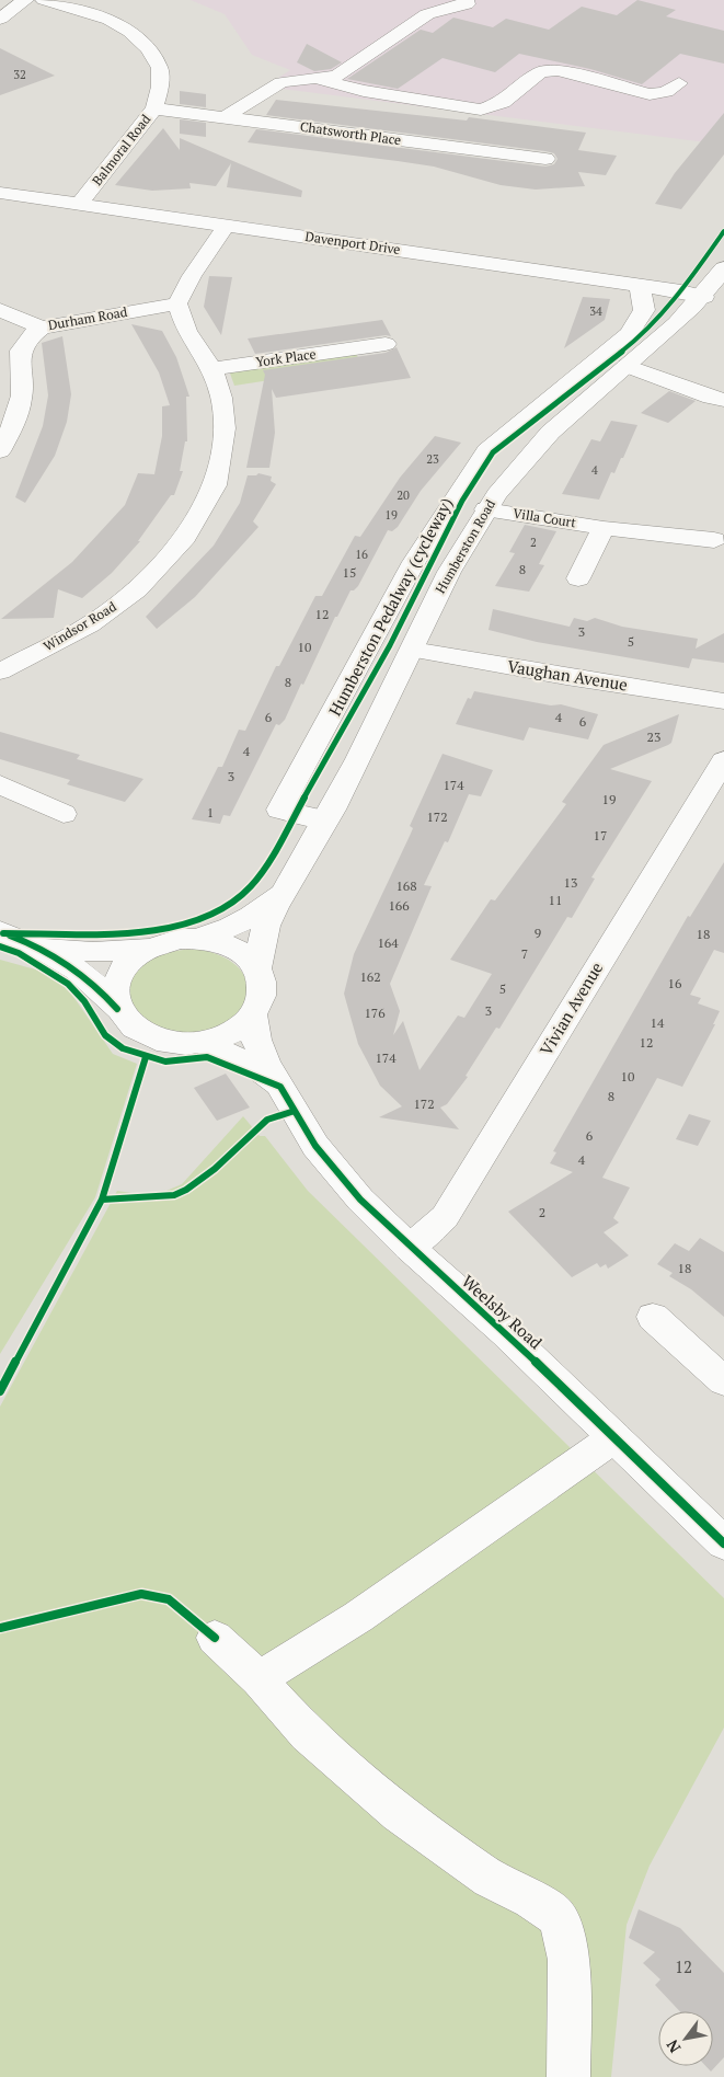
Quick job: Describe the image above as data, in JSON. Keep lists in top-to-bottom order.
{
  "streets": {
    "street": [
      "Chatsworth Place",
      "Balmoral Road",
      "Davenport Drive",
      "Durham Road",
      "York Place",
      "Villa Court",
      "Humberston Road",
      "Windsor Road",
      "Vaughan Avenue",
      "Vivian Avenue",
      "Weelsby Road"
    ],
    "cycle path": ["Humberston Pedalway (cycleway)"]
  },
  "crossings": [
    ["Chatsworth Place", "Balmoral Road"],
    ["Balmoral Road", "Davenport Drive"],
    ["Davenport Drive", "Humberston Road"],
    ["Durham Road", "Windsor Road"],
    ["York Place", "Windsor Road"],
    ["Villa Court", "Humberston Road"],
    ["Humberston Road", "Vaughan Avenue"],
    ["Humberston Road", "Weelsby Road"],
    ["Vivian Avenue", "Weelsby Road"]
  ],
  "house_numbers": [
    "32",
    "34",
    "23",
    "4",
    "20",
    "19",
    "2",
    "16",
    "8",
    "15",
    "12",
    "3",
    "5",
    "10",
    "8",
    "6",
    "4",
    "6",
    "23",
    "4",
    "3",
    "174",
    "19",
    "1",
    "172",
    "17",
    "13",
    "168",
    "11",
    "166",
    "9",
    "18",
    "164",
    "7",
    "162",
    "16",
    "5",
    "3",
    "176",
    "14",
    "12",
    "174",
    "10",
    "8",
    "172",
    "6",
    "4",
    "2",
    "18",
    "12"
  ],
  "north": "bottom left"
}
